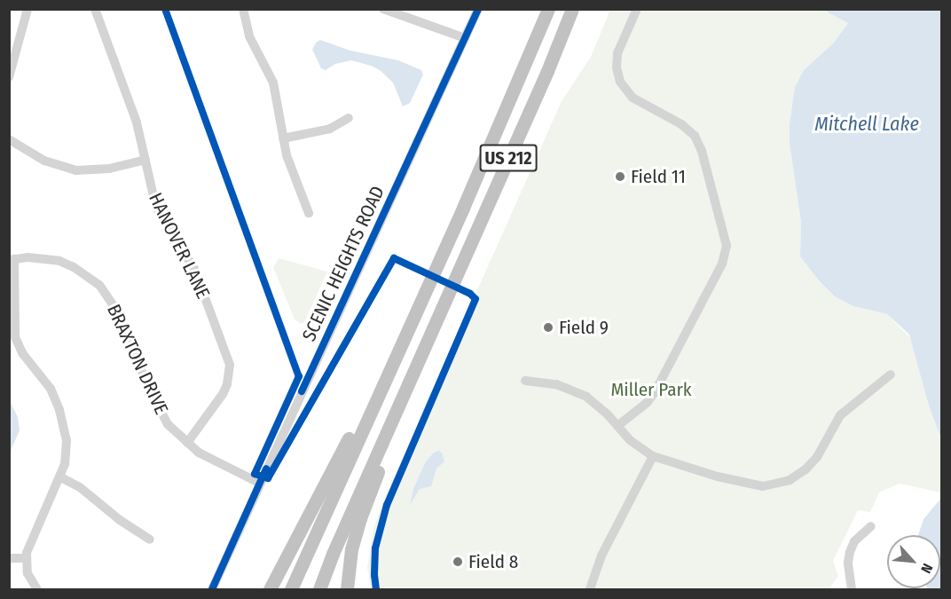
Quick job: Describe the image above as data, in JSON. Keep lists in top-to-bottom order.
{
  "streets": {
    "highway": ["US 212"],
    "street": ["HANOVER LANE", "SCENIC HEIGHTS ROAD", "BRAXTON DRIVE"]
  },
  "crossings": [
    ["HANOVER LANE", "BRAXTON DRIVE"],
    ["SCENIC HEIGHTS ROAD", "BRAXTON DRIVE"]
  ],
  "water": ["Mitchell Lake"],
  "parks": ["Miller Park"],
  "places": ["Field 11", "Field 9", "Field 8"],
  "north": "bottom right"
}
